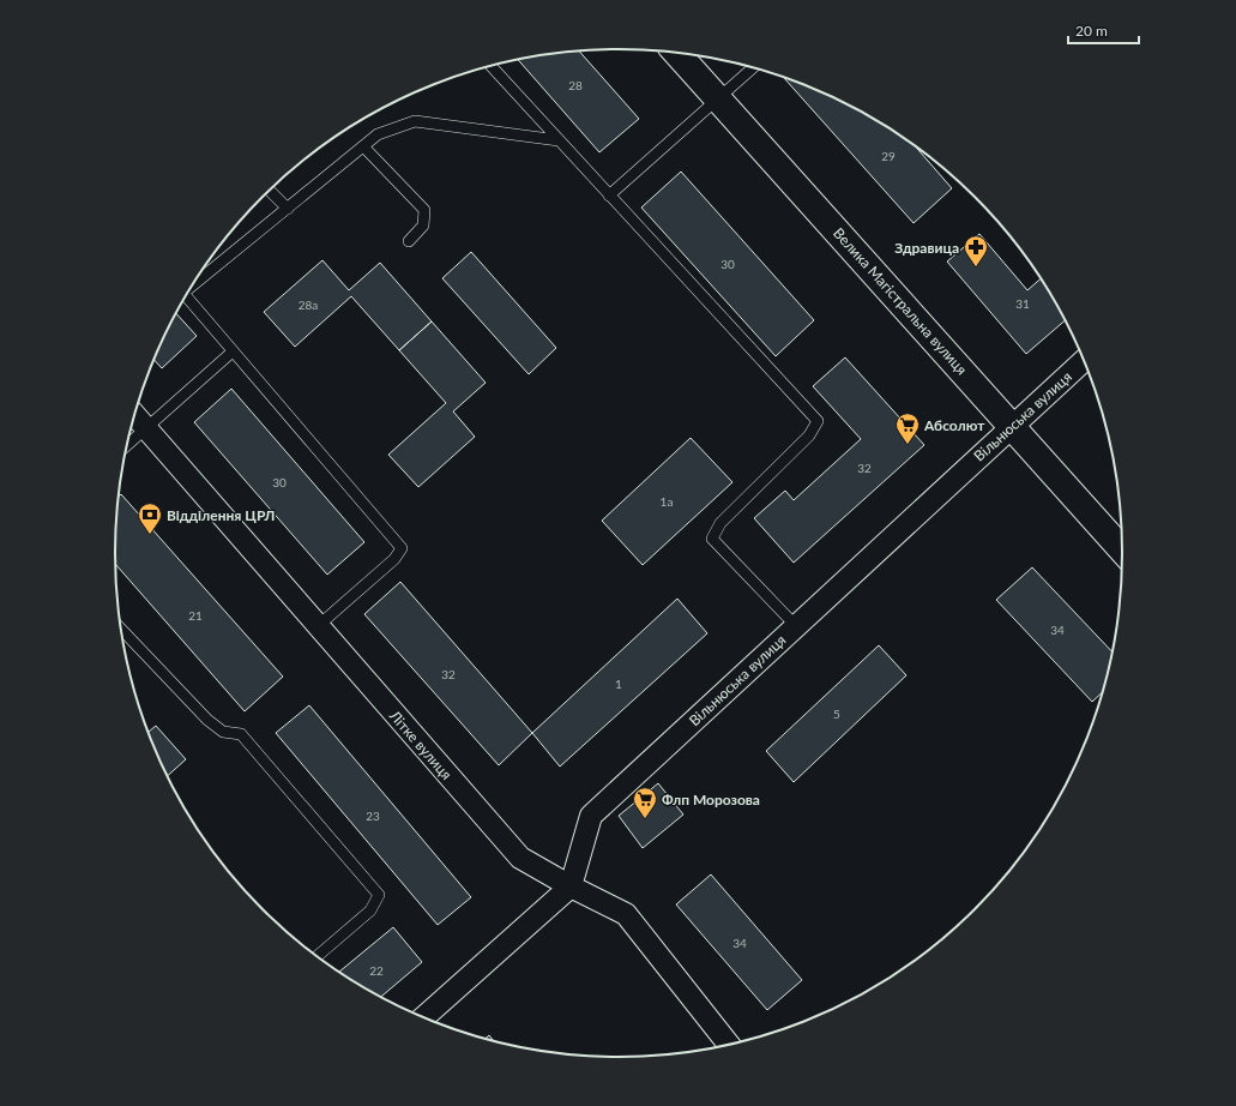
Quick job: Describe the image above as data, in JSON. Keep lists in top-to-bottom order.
{
  "streets": {
    "street": ["Велика Магістральна вулиця", "Вільнюська вулиця", "Літке вулиця"]
  },
  "crossings": [
    ["Велика Магістральна вулиця", "Вільнюська вулиця"],
    ["Вільнюська вулиця", "Літке вулиця"]
  ],
  "places": {
    "pharmacy": ["Здравица"],
    "supermarket": ["Абсолют", "Флп Морозова"],
    "bank": ["Відділення ЦРЛ"]
  },
  "house_numbers": [
    "28",
    "29",
    "30",
    "31",
    "28а",
    "32",
    "30",
    "1а",
    "21",
    "34",
    "32",
    "1",
    "5",
    "23",
    "34",
    "22"
  ],
  "scale_bar": "20 m"
}
